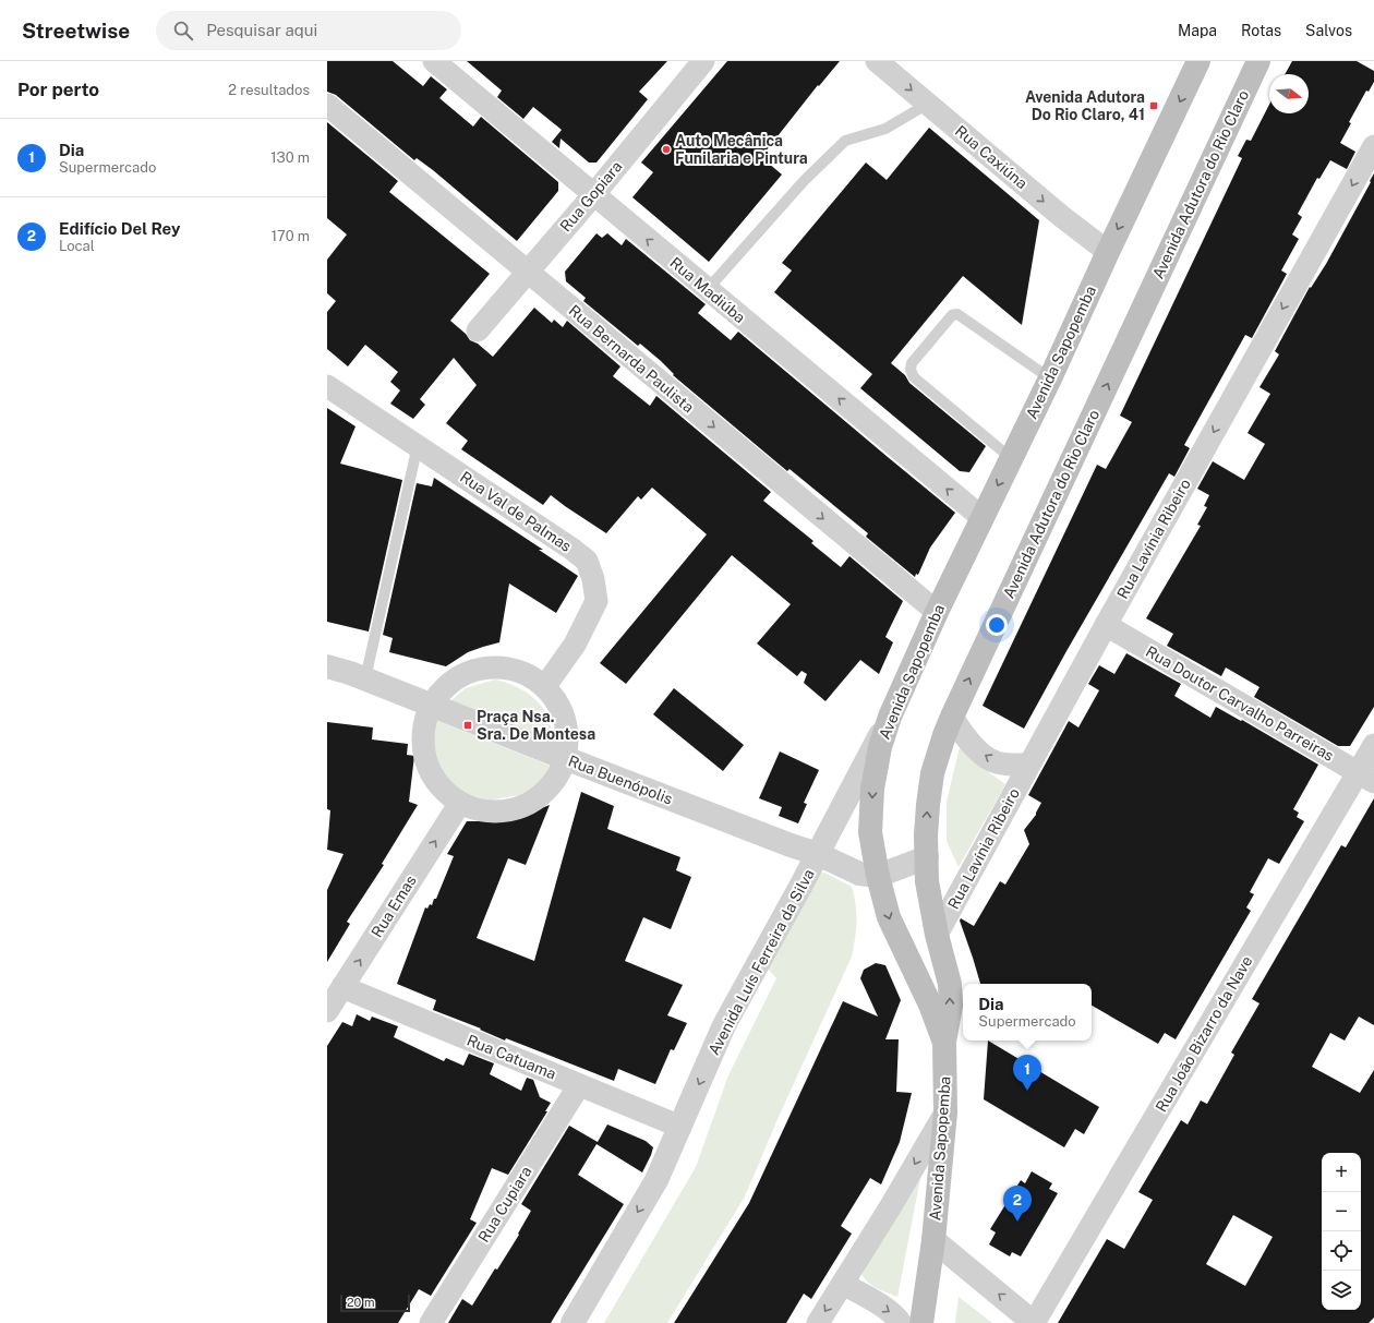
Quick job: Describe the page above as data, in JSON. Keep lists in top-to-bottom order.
{
  "streets": {
    "main road": ["Avenida Adutora do Rio Claro", "Avenida Sapopemba"],
    "street": [
      "Rua Caxiúna",
      "Rua Gopiara",
      "Rua Madiúba",
      "Rua Bernarda Paulista",
      "Rua Val de Palmas",
      "Rua Lavínia Ribeiro",
      "Rua Doutor Carvalho Parreiras",
      "Rua Buenópolis",
      "Rua Emas",
      "Avenida Luís Ferreira da Silva",
      "Rua João Bizarro da Nave",
      "Rua Catuama",
      "Rua Cupiara"
    ]
  },
  "crossings": [
    ["Rua Caxiúna", "Avenida Sapopemba"],
    ["Avenida Adutora do Rio Claro", "Avenida Sapopemba"],
    ["Avenida Adutora do Rio Claro", "Rua Lavínia Ribeiro"],
    ["Rua Gopiara", "Rua Madiúba"],
    ["Rua Gopiara", "Rua Bernarda Paulista"],
    ["Rua Madiúba", "Avenida Sapopemba"],
    ["Avenida Sapopemba", "Rua Bernarda Paulista"],
    ["Avenida Sapopemba", "Rua Buenópolis"],
    ["Avenida Sapopemba", "Avenida Luís Ferreira da Silva"],
    ["Rua Lavínia Ribeiro", "Rua Doutor Carvalho Parreiras"],
    ["Rua Doutor Carvalho Parreiras", "Rua João Bizarro da Nave"],
    ["Rua Buenópolis", "Avenida Luís Ferreira da Silva"],
    ["Rua Emas", "Rua Catuama"],
    ["Avenida Luís Ferreira da Silva", "Rua Catuama"],
    ["Rua Catuama", "Rua Cupiara"]
  ],
  "one_way": [
    "Rua Caxiúna",
    "Avenida Adutora do Rio Claro",
    "Rua Madiúba",
    "Rua Bernarda Paulista",
    "Rua Lavínia Ribeiro",
    "Rua Emas",
    "Avenida Luís Ferreira da Silva"
  ],
  "places": {
    "transit": ["Avenida Adutora Do Rio Claro, 41", "Praça Nsa. Sra. De Montesa"],
    "other": ["Auto Mecânica Funilaria e Pintura"]
  },
  "scale_bar": "20 m",
  "north": "right",
  "page": {
    "header": "Streetwise",
    "search": "Pesquisar aqui",
    "nav": ["Mapa", "Rotas", "Salvos"],
    "heading": ["Por perto", "2 resultados"],
    "list": [
      {
        "mark": "1",
        "name": "Dia",
        "note": "Supermercado",
        "value": "130 m"
      },
      {
        "mark": "2",
        "name": "Edifício Del Rey",
        "note": "Local",
        "value": "170 m"
      }
    ],
    "popup": ["Dia", "Supermercado"],
    "pins": ["1", "2"],
    "map_buttons": ["+", "−"],
    "scale": "20 m"
  }
}
